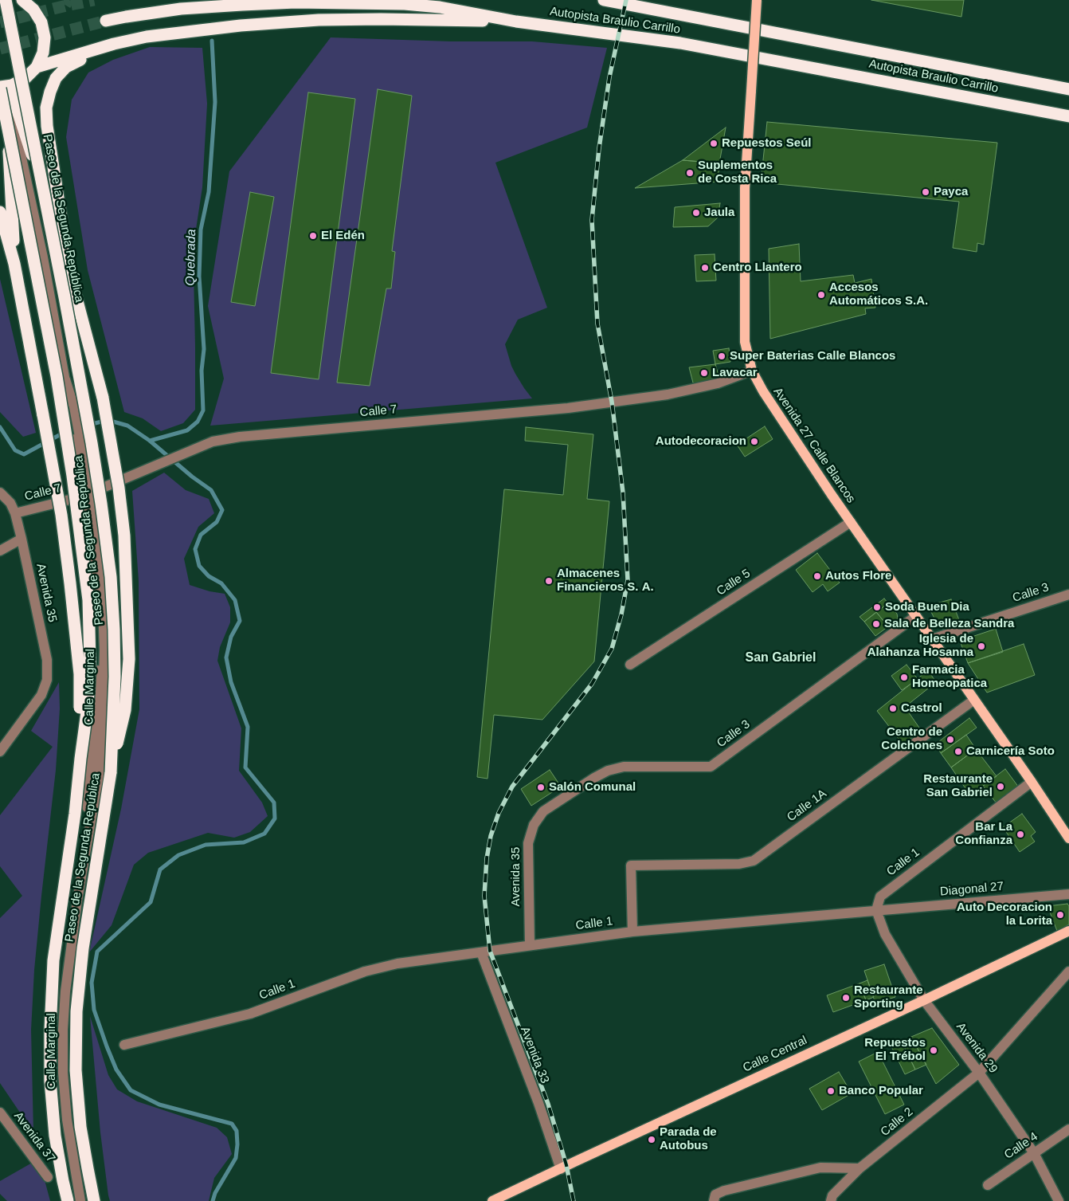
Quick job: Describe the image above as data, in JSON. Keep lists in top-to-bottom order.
{
  "streets": {
    "highway": ["Autopista Braulio Carrillo", "Paseo de la Segunda República"],
    "main road": ["Avenida 27 Calle Blancos", "Calle Central"],
    "street": [
      "Calle 7",
      "Calle 5",
      "Avenida 35",
      "Calle 3",
      "Calle Marginal",
      "Calle 1A",
      "Calle 1",
      "Diagonal 27",
      "Avenida 29",
      "Avenida 33",
      "Calle 2",
      "Avenida 37",
      "Calle 4"
    ]
  },
  "crossings": [
    ["Paseo de la Segunda República", "Calle Marginal"],
    ["Calle 7", "Avenida 27 Calle Blancos"],
    ["Calle 7", "Avenida 35"],
    ["Calle 7", "Calle Marginal"],
    ["Avenida 27 Calle Blancos", "Calle 5"],
    ["Avenida 27 Calle Blancos", "Calle 3"],
    ["Avenida 27 Calle Blancos", "Calle 1A"],
    ["Avenida 27 Calle Blancos", "Calle 1"],
    ["Avenida 35", "Calle 3"],
    ["Avenida 35", "Calle 1"],
    ["Calle 1A", "Calle 1"],
    ["Calle 1", "Diagonal 27"],
    ["Calle 1", "Avenida 29"],
    ["Calle 1", "Avenida 33"],
    ["Diagonal 27", "Avenida 29"],
    ["Avenida 29", "Calle Central"],
    ["Avenida 29", "Calle 2"],
    ["Avenida 29", "Calle 4"],
    ["Calle Central", "Avenida 33"]
  ],
  "districts": ["San Gabriel"],
  "water": ["Quebrada"],
  "places": [
    "Repuestos Seúl",
    "Suplementos de Costa Rica",
    "Payca",
    "Jaula",
    "El Edén",
    "Centro Llantero",
    "Accesos Automáticos S.A.",
    "Super Baterias Calle Blancos",
    "Lavacar",
    "Autodecoracion",
    "Autos Flore",
    "Almacenes Financieros S. A.",
    "Soda Buen Dia",
    "Sala de Belleza Sandra",
    "Iglesia de Alahanza Hosanna",
    "Farmacia Homeopatica",
    "Castrol",
    "Centro de Colchones",
    "Carnicería Soto",
    "Restaurante San Gabriel",
    "Salón Comunal",
    "Bar La Confianza",
    "Auto Decoracion la Lorita",
    "Restaurante Sporting",
    "Repuestos El Trébol",
    "Banco Popular",
    "Parada de Autobus"
  ]
}
